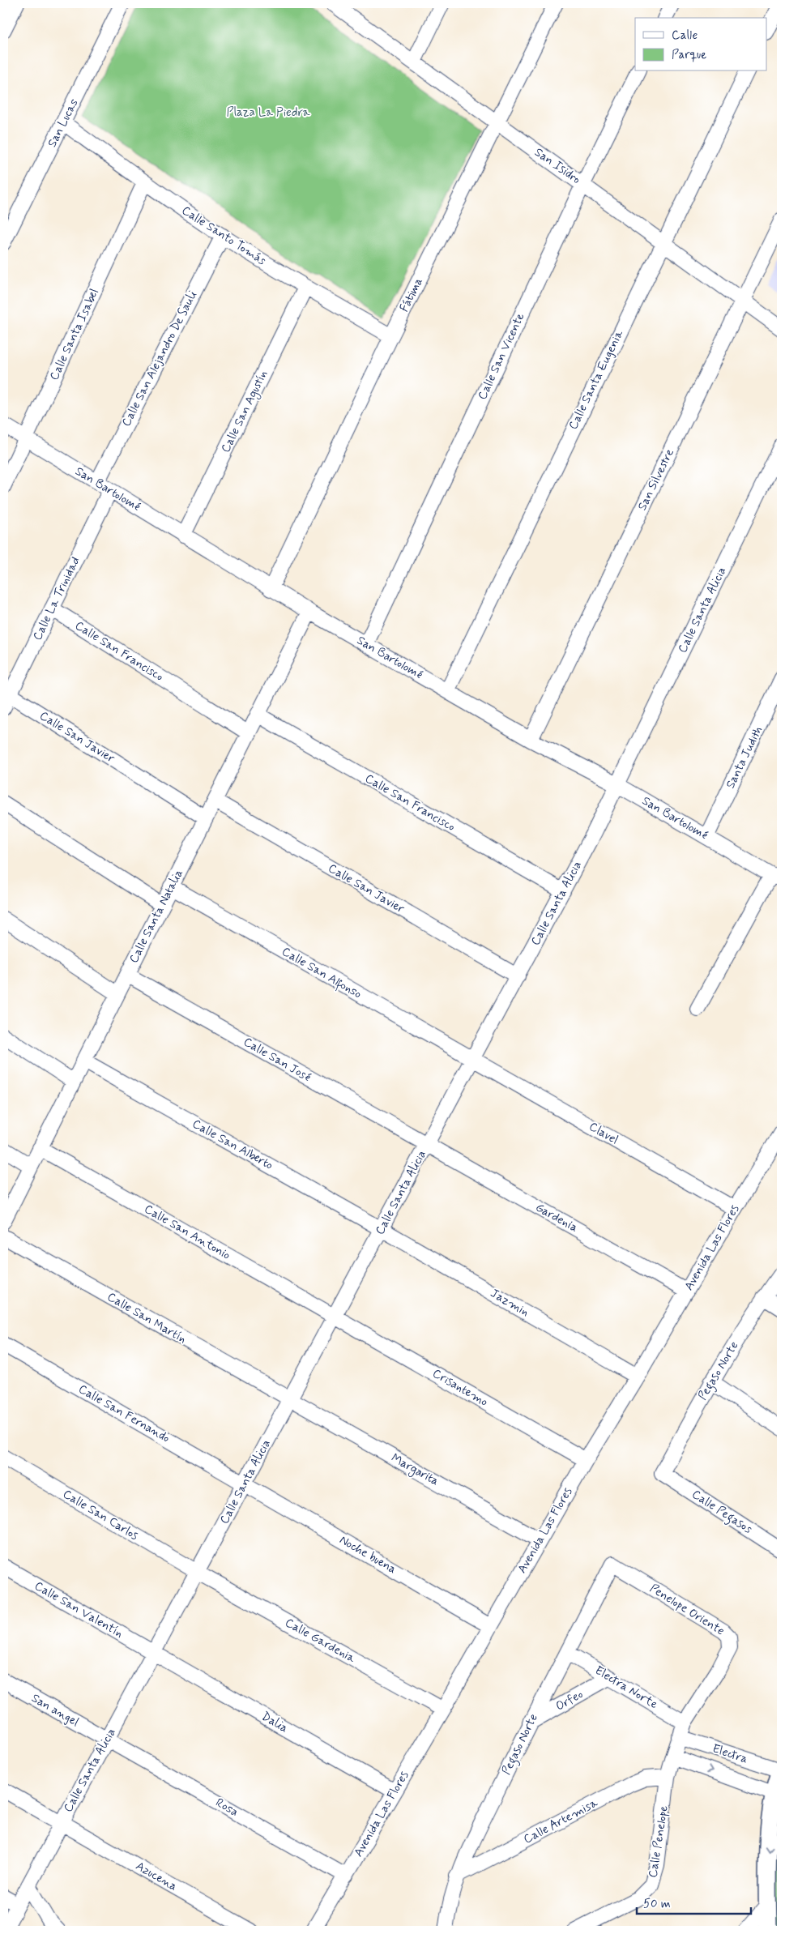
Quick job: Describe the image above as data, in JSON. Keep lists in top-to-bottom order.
{
  "streets": {
    "street": [
      "San Lucas",
      "San Isidro",
      "Calle Santo Tomás",
      "Fátima",
      "Calle Santa Isabel",
      "Calle San Vicente",
      "Calle San Alejandro De Sauli",
      "Calle Santa Eugenia",
      "Calle San Agustín",
      "San Silvestre",
      "San Bartolomé",
      "Calle La Trinidad",
      "Calle Santa Alicia",
      "Calle San Francisco",
      "Calle San Javier",
      "Santa Judith",
      "Calle Santa Natalia",
      "Calle San Alfonso",
      "Calle San José",
      "Clavel",
      "Calle San Alberto",
      "Gardenia",
      "Calle San Antonio",
      "Avenida Las Flores",
      "Jazmin",
      "Calle San Martín",
      "Pegaso Norte",
      "Crisantemo",
      "Calle San Fernando",
      "Margarita",
      "Calle Pegasos",
      "Calle San Carlos",
      "Noche buena",
      "Calle San Valentín",
      "Penelope Oriente",
      "Calle Gardenia",
      "Electra Norte",
      "Orfeo",
      "San angel",
      "Dalia",
      "Electra",
      "Rosa",
      "Calle Artemisa",
      "Calle Penelope",
      "Azucena"
    ]
  },
  "crossings": [
    ["San Lucas", "Calle Santo Tomás"],
    ["San Isidro", "Fátima"],
    ["San Isidro", "Calle San Vicente"],
    ["San Isidro", "Calle Santa Eugenia"],
    ["San Isidro", "San Silvestre"],
    ["Calle Santo Tomás", "Fátima"],
    ["Calle Santo Tomás", "Calle Santa Isabel"],
    ["Calle Santo Tomás", "Calle San Alejandro De Sauli"],
    ["Calle Santo Tomás", "Calle San Agustín"],
    ["Fátima", "San Bartolomé"],
    ["Calle Santa Isabel", "San Bartolomé"],
    ["Calle San Vicente", "San Bartolomé"],
    ["Calle San Alejandro De Sauli", "San Bartolomé"],
    ["Calle Santa Eugenia", "San Bartolomé"],
    ["Calle San Agustín", "San Bartolomé"],
    ["San Silvestre", "San Bartolomé"],
    ["San Bartolomé", "Calle La Trinidad"],
    ["San Bartolomé", "Calle Santa Alicia"],
    ["San Bartolomé", "Santa Judith"],
    ["San Bartolomé", "Calle Santa Natalia"],
    ["Calle La Trinidad", "Calle San Francisco"],
    ["Calle La Trinidad", "Calle San Javier"],
    ["Calle Santa Alicia", "Calle San Francisco"],
    ["Calle Santa Alicia", "Calle San Javier"],
    ["Calle Santa Alicia", "Calle San Alfonso"],
    ["Calle Santa Alicia", "Calle San José"],
    ["Calle Santa Alicia", "Clavel"],
    ["Calle Santa Alicia", "Calle San Alberto"],
    ["Calle Santa Alicia", "Gardenia"],
    ["Calle Santa Alicia", "Calle San Antonio"],
    ["Calle Santa Alicia", "Jazmin"],
    ["Calle Santa Alicia", "Calle San Martín"],
    ["Calle Santa Alicia", "Crisantemo"],
    ["Calle Santa Alicia", "Calle San Fernando"],
    ["Calle Santa Alicia", "Margarita"],
    ["Calle Santa Alicia", "Calle San Carlos"],
    ["Calle Santa Alicia", "Noche buena"],
    ["Calle Santa Alicia", "Calle San Valentín"],
    ["Calle Santa Alicia", "Calle Gardenia"],
    ["Calle Santa Alicia", "San angel"],
    ["Calle Santa Alicia", "Dalia"],
    ["Calle Santa Alicia", "Rosa"],
    ["Calle Santa Alicia", "Azucena"],
    ["Calle San Francisco", "Calle Santa Natalia"],
    ["Calle San Javier", "Calle Santa Natalia"],
    ["Calle Santa Natalia", "Calle San Alfonso"],
    ["Calle Santa Natalia", "Calle San José"],
    ["Calle Santa Natalia", "Calle San Alberto"],
    ["Calle Santa Natalia", "Calle San Antonio"],
    ["Calle San Alfonso", "Clavel"],
    ["Calle San José", "Gardenia"],
    ["Clavel", "Avenida Las Flores"],
    ["Calle San Alberto", "Jazmin"],
    ["Gardenia", "Avenida Las Flores"],
    ["Calle San Antonio", "Crisantemo"],
    ["Avenida Las Flores", "Jazmin"],
    ["Avenida Las Flores", "Crisantemo"],
    ["Avenida Las Flores", "Margarita"],
    ["Avenida Las Flores", "Noche buena"],
    ["Avenida Las Flores", "Calle Gardenia"],
    ["Avenida Las Flores", "Dalia"],
    ["Avenida Las Flores", "Rosa"],
    ["Calle San Martín", "Margarita"],
    ["Pegaso Norte", "Calle Pegasos"],
    ["Pegaso Norte", "Penelope Oriente"],
    ["Pegaso Norte", "Electra Norte"],
    ["Pegaso Norte", "Orfeo"],
    ["Pegaso Norte", "Calle Artemisa"],
    ["Calle San Fernando", "Noche buena"],
    ["Calle San Carlos", "Calle Gardenia"],
    ["Calle San Valentín", "Dalia"],
    ["Penelope Oriente", "Electra Norte"],
    ["Penelope Oriente", "Electra"],
    ["Penelope Oriente", "Calle Penelope"],
    ["Electra Norte", "Orfeo"],
    ["San angel", "Rosa"],
    ["Calle Artemisa", "Calle Penelope"]
  ],
  "parks": ["Plaza La Piedra"],
  "legend": ["Calle", "Parque"],
  "scale_bar": "50 m"
}
